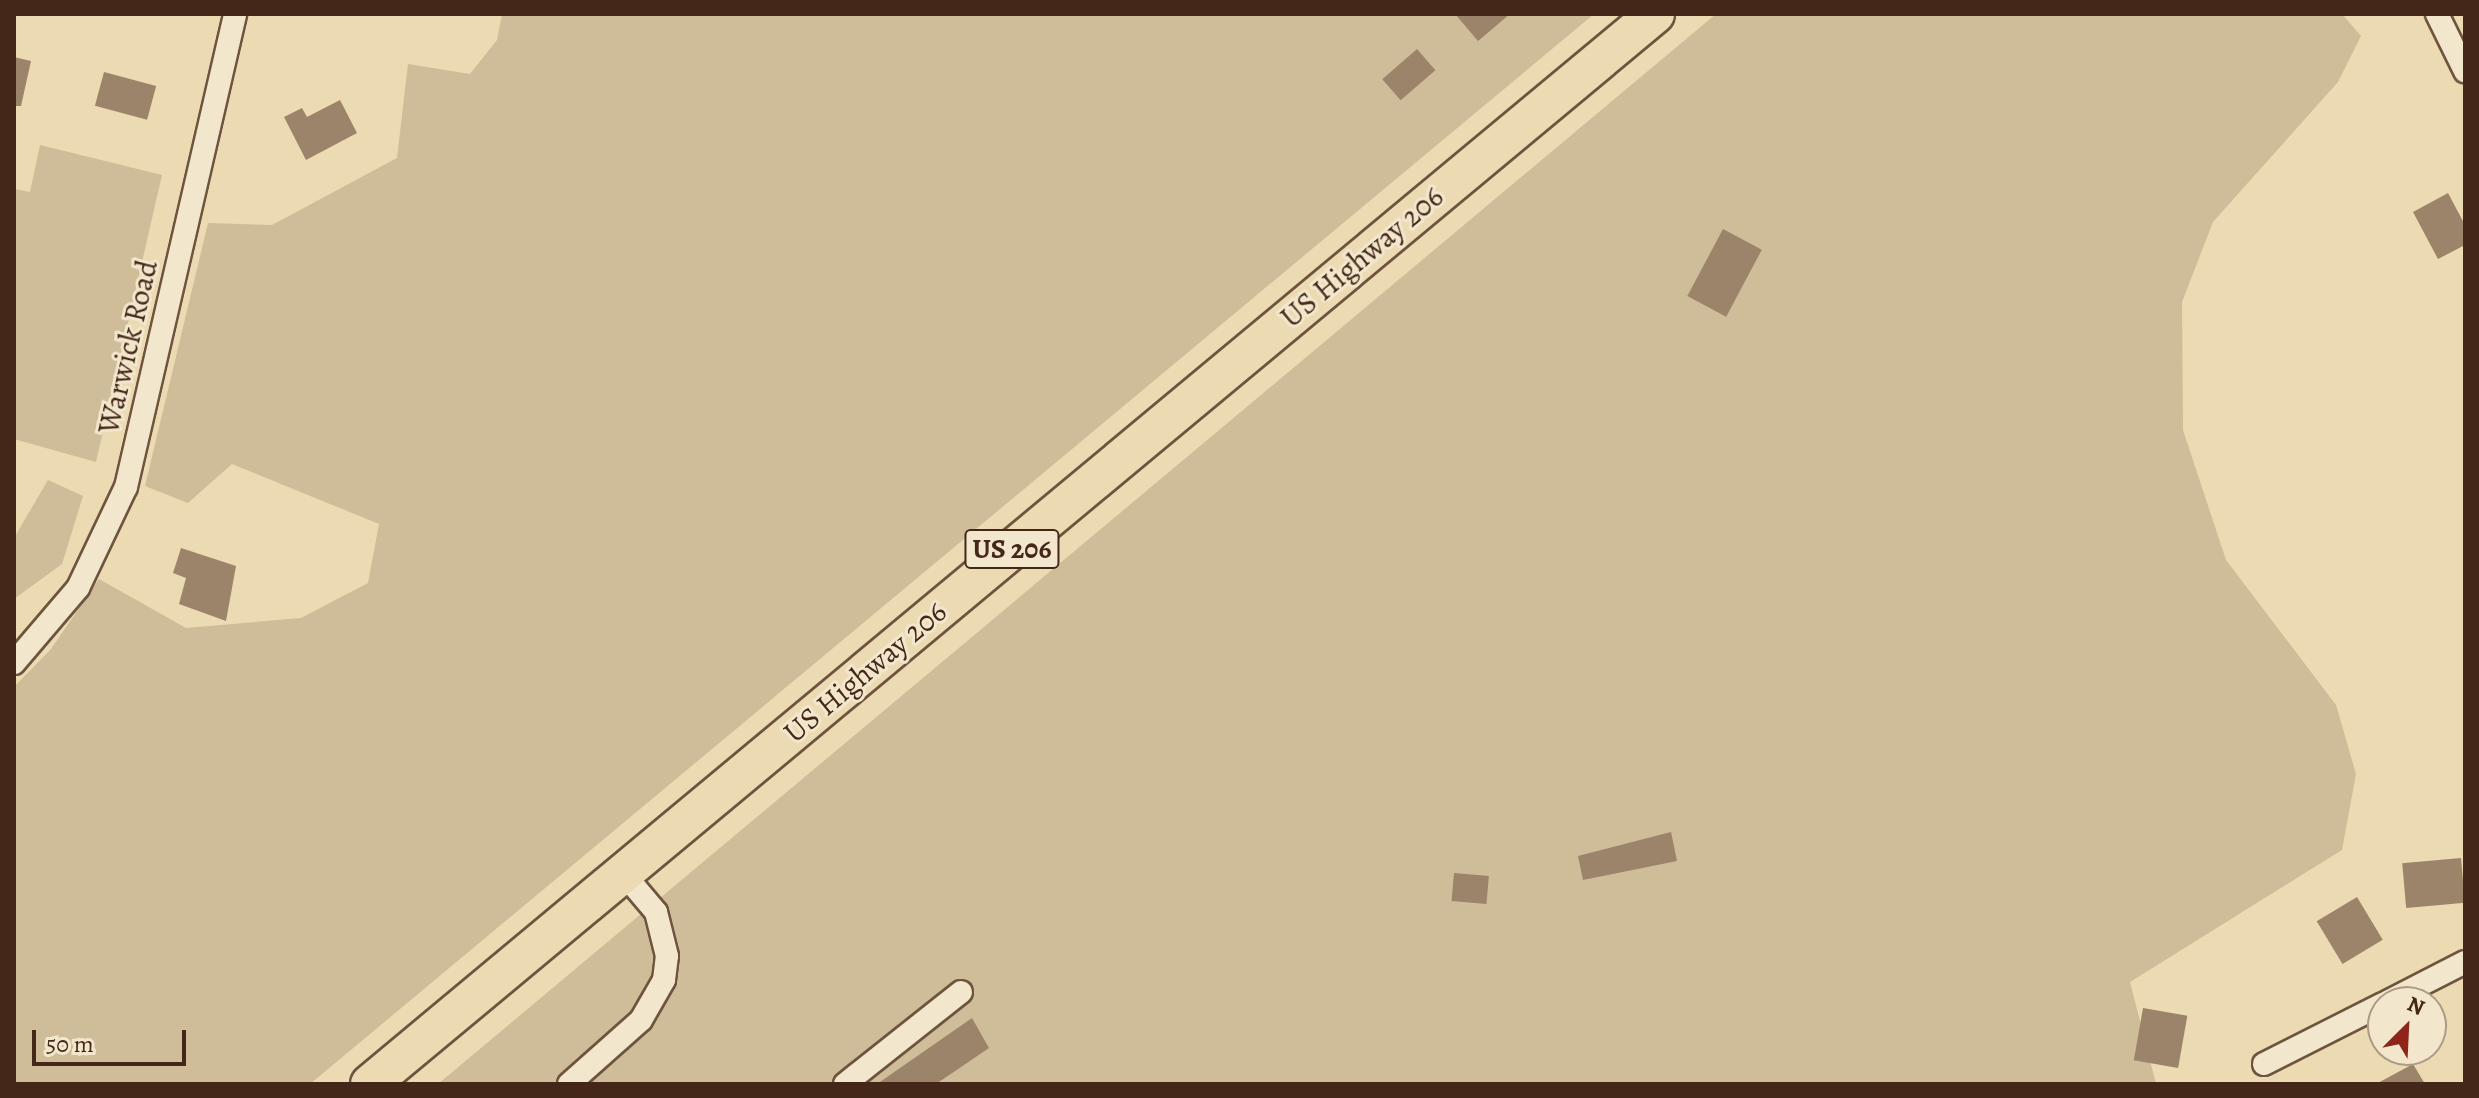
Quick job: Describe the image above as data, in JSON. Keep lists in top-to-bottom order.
{
  "streets": {
    "highway": ["US Highway 206", "US 206"],
    "street": ["Warwick Road"]
  },
  "scale_bar": "50 m",
  "north": "top right"
}
